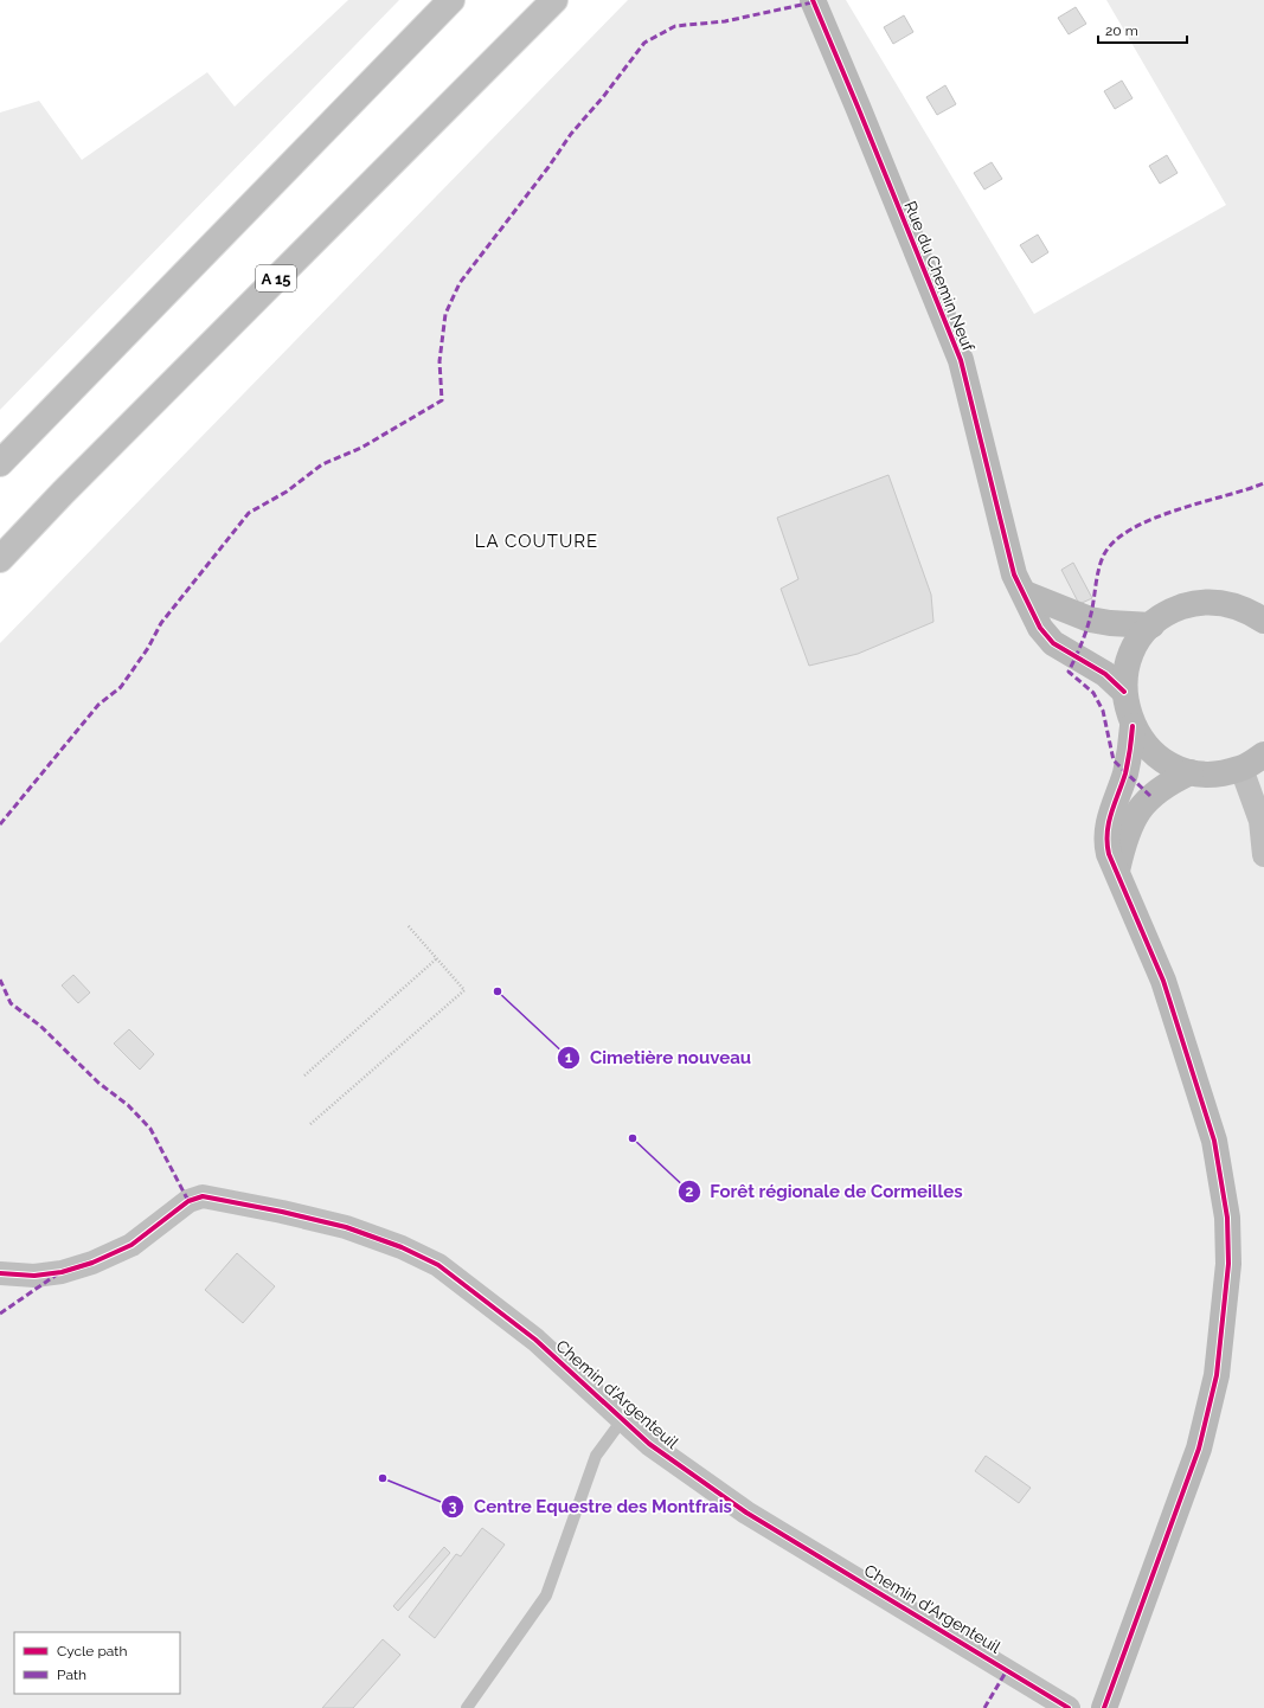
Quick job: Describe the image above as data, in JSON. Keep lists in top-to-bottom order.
{
  "streets": {
    "highway": ["A 15"],
    "street": ["Rue du Chemin Neuf", "Chemin d'Argenteuil"]
  },
  "districts": ["LA COUTURE"],
  "places": ["Cimetière nouveau", "Forêt régionale de Cormeilles", "Centre Equestre des Montfrais"],
  "legend": ["Cycle path", "Path"],
  "scale_bar": "20 m"
}
